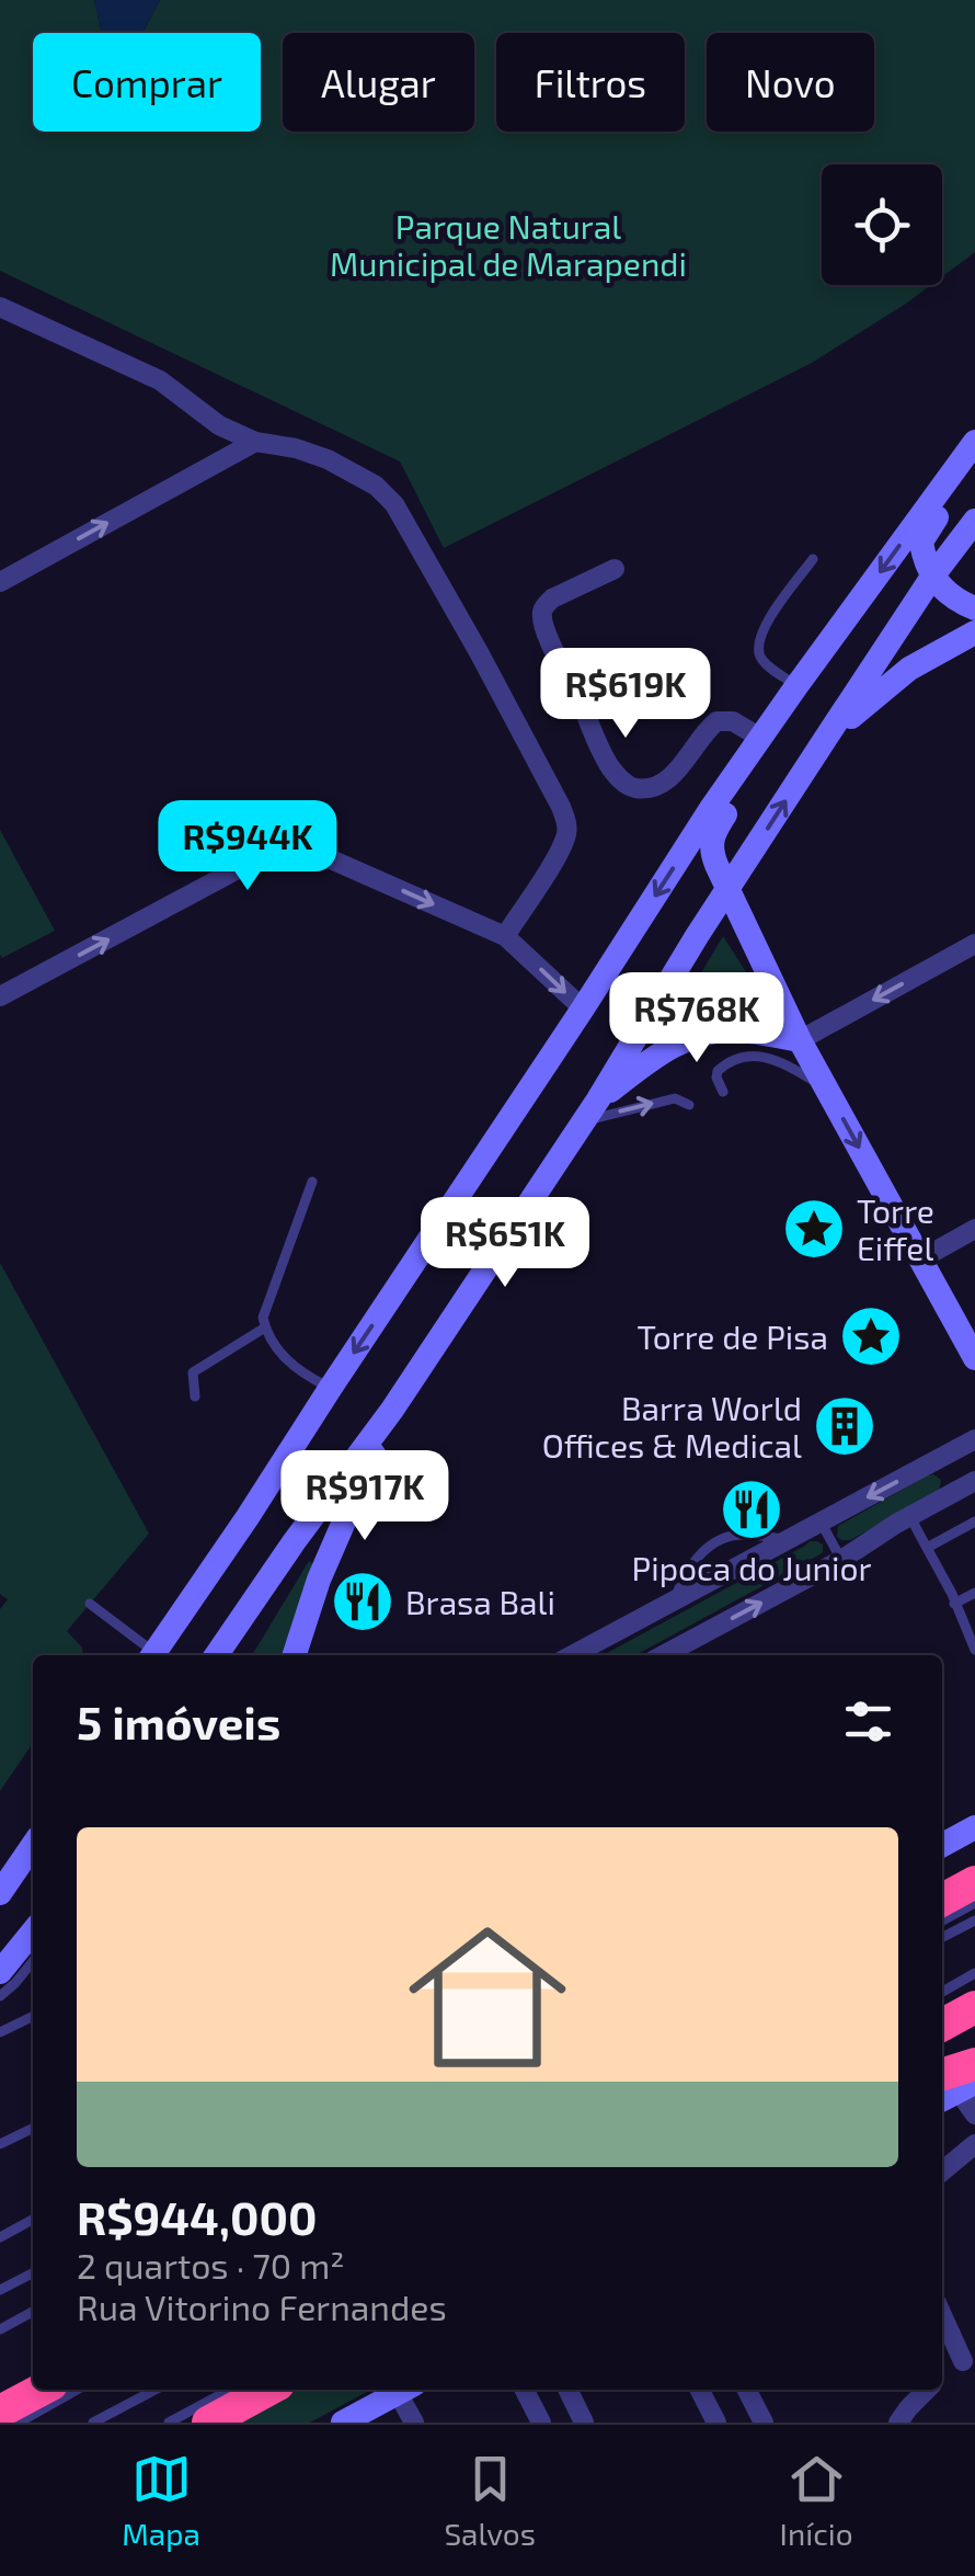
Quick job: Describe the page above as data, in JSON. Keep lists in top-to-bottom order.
{
  "parks": ["Parque Natural Municipal de Marapendi"],
  "places": {
    "place": ["Torre Eiffel", "Torre de Pisa"],
    "building": ["Barra World Offices & Medical"],
    "restaurant": ["Pipoca do Junior", "Brasa Bali"]
  },
  "page": {
    "chip": [
      "Comprar",
      "Alugar",
      "Filtros",
      "Novo"
    ],
    "price": [
      "R$619K",
      "R$944K",
      "R$768K",
      "R$651K",
      "R$917K"
    ],
    "heading": "5 imóveis",
    "list": [
      {
        "name": "R$944,000",
        "note": "2 quartos · 70 m² · Rua Vitorino Fernandes"
      }
    ],
    "tabs": ["Mapa", "Salvos", "Início"]
  }
}
